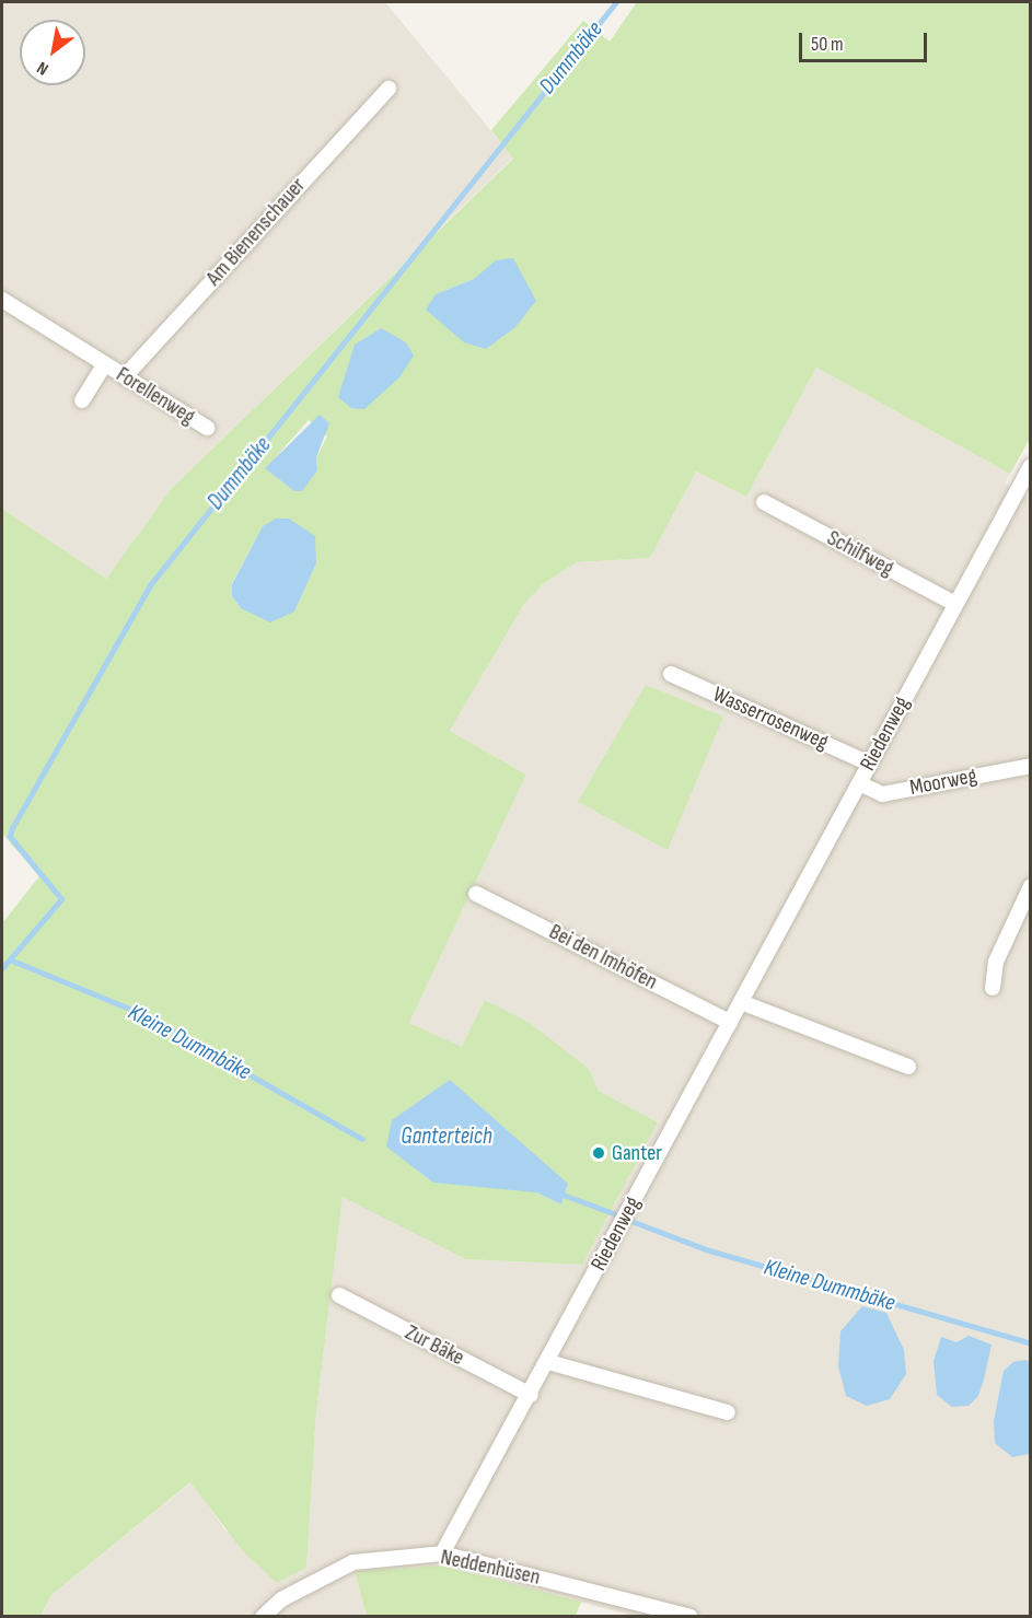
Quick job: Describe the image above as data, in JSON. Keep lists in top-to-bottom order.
{
  "streets": {
    "street": [
      "Am Bienenschauer",
      "Forellenweg",
      "Schilfweg",
      "Wasserrosenweg",
      "Riedenweg",
      "Moorweg",
      "Bei den Imhöfen",
      "Zur Bäke",
      "Neddenhüsen"
    ]
  },
  "crossings": [
    ["Am Bienenschauer", "Forellenweg"],
    ["Schilfweg", "Riedenweg"],
    ["Wasserrosenweg", "Riedenweg"],
    ["Riedenweg", "Moorweg"],
    ["Riedenweg", "Bei den Imhöfen"],
    ["Riedenweg", "Zur Bäke"],
    ["Riedenweg", "Neddenhüsen"]
  ],
  "water": ["Dummbäke", "Kleine Dummbäke", "Ganterteich"],
  "places": ["Ganter"],
  "scale_bar": "50 m",
  "north": "bottom left"
}
